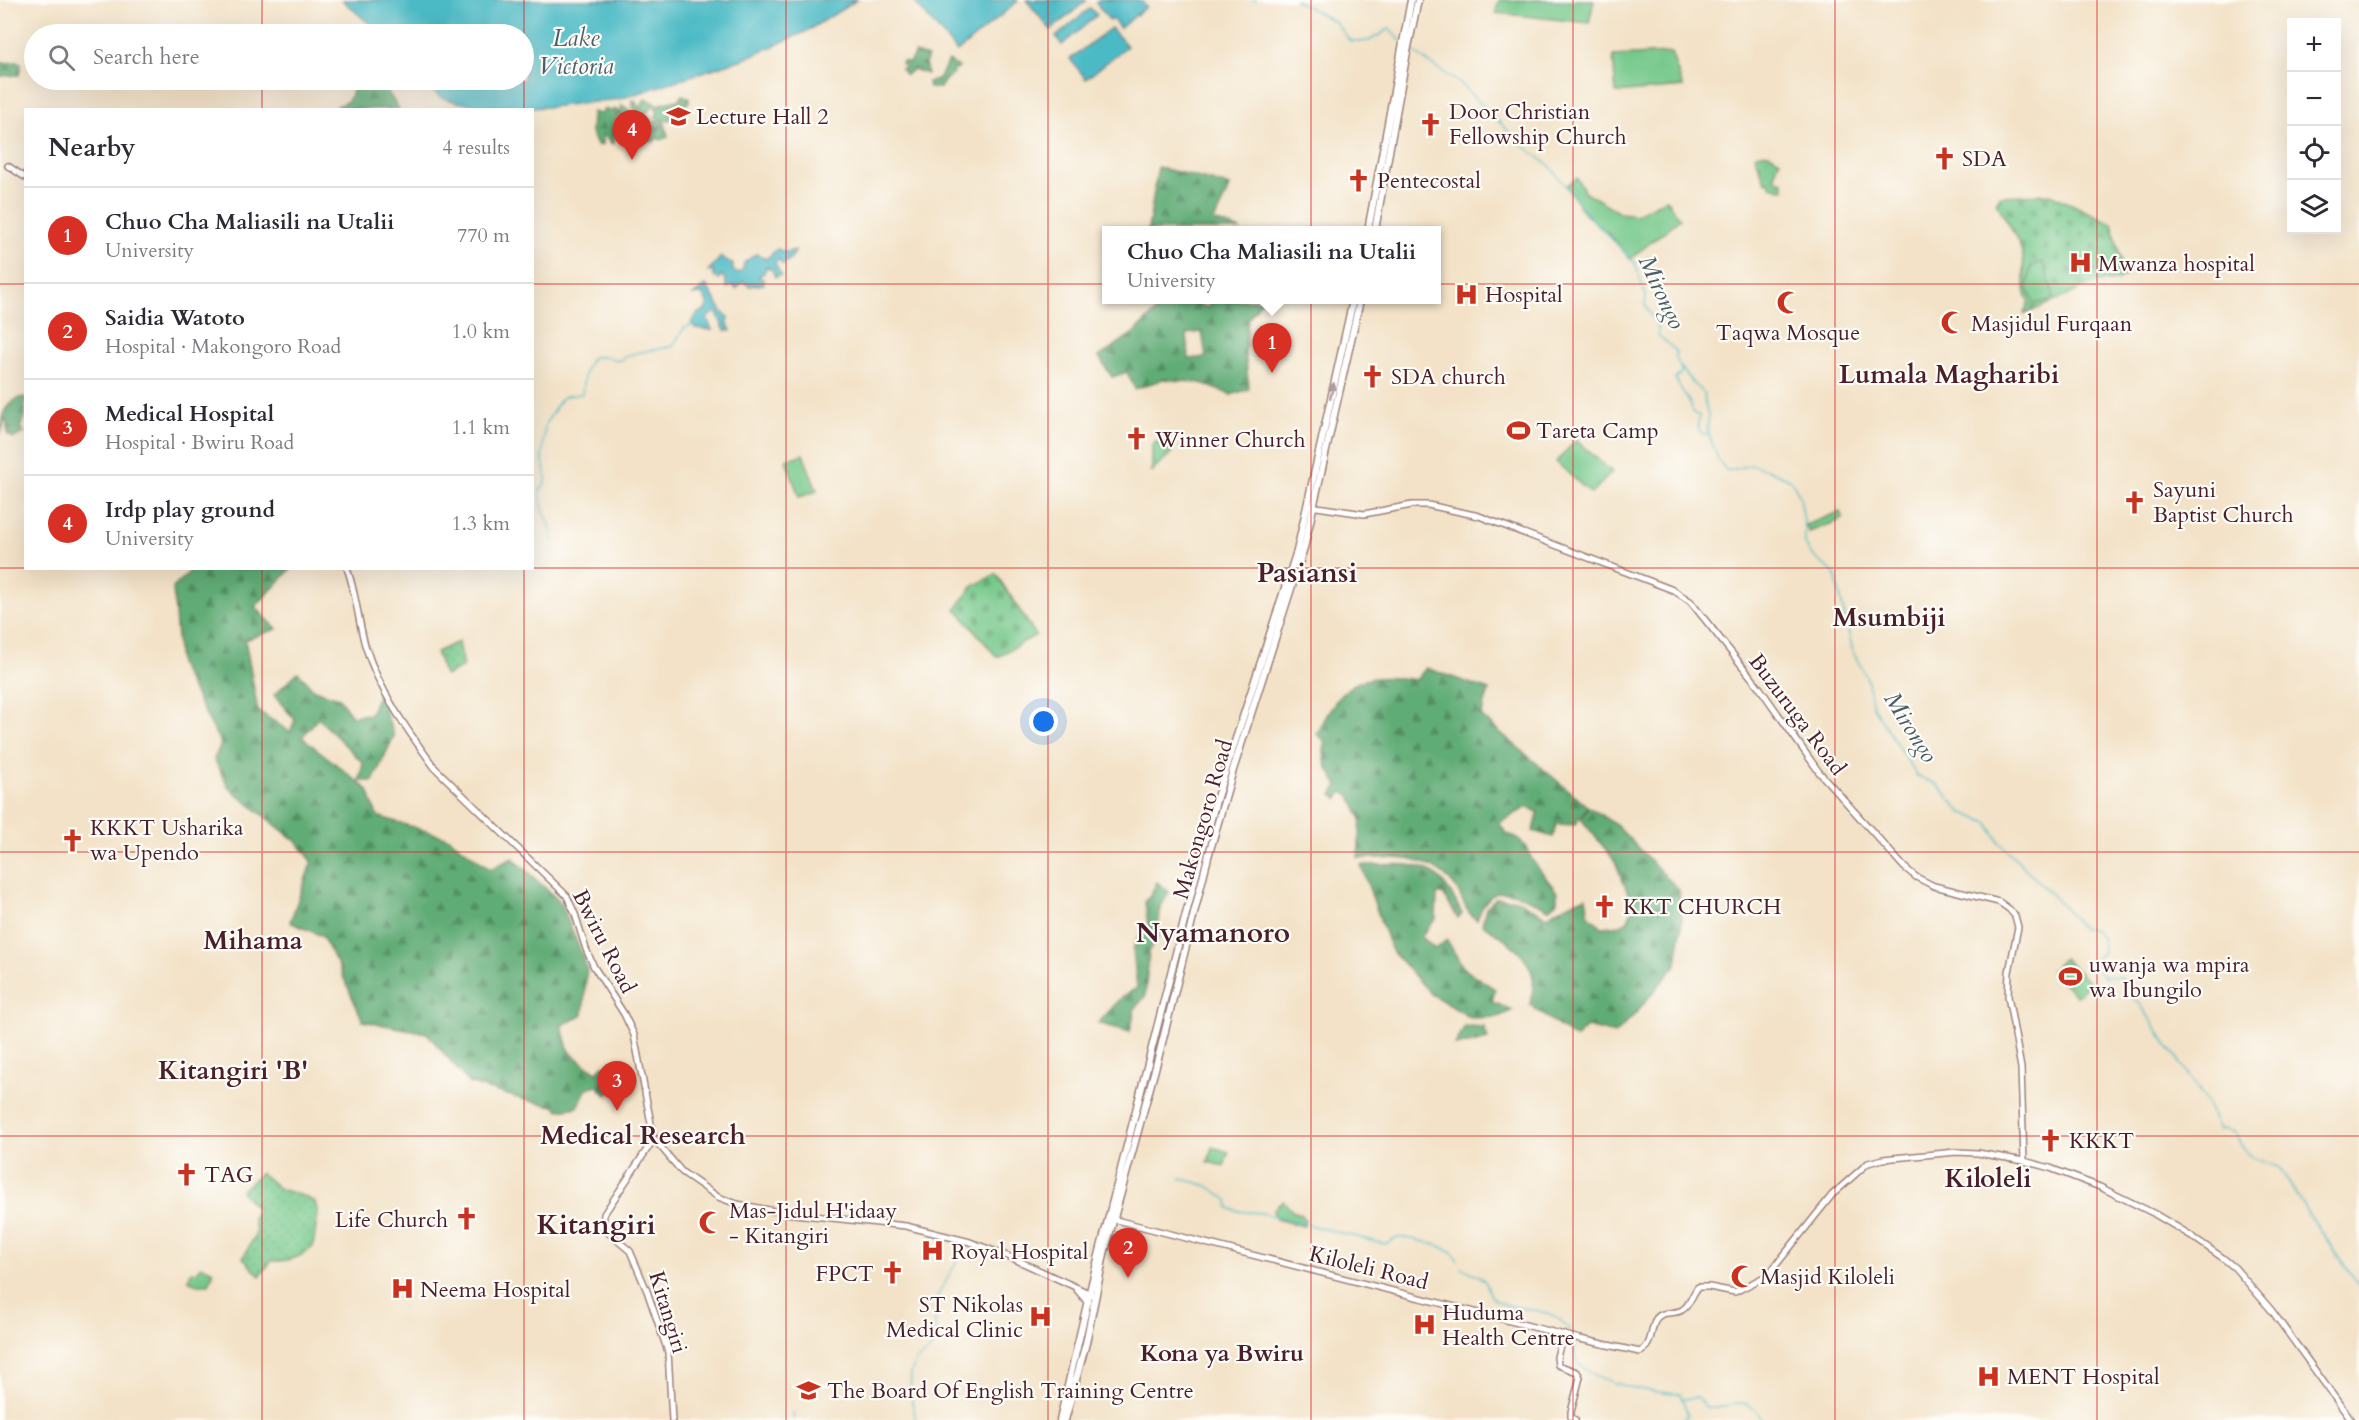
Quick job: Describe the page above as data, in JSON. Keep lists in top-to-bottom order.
{
  "streets": {
    "main road": [
      "Buzuruga Road",
      "Makongoro Road",
      "Bwiru Road",
      "Kiloleli Road",
      "Kitangiri"
    ]
  },
  "crossings": [
    ["Buzuruga Road", "Makongoro Road"],
    ["Buzuruga Road", "Kiloleli Road"],
    ["Makongoro Road", "Bwiru Road"],
    ["Makongoro Road", "Kiloleli Road"],
    ["Bwiru Road", "Kitangiri"]
  ],
  "districts": [
    "Lumala Magharibi",
    "Pasiansi",
    "Msumbiji",
    "Nyamanoro",
    "Mihama",
    "Kitangiri 'B'",
    "Medical Research",
    "Kiloleli",
    "Kitangiri",
    "Kona ya Bwiru"
  ],
  "water": ["Lake Victoria", "Mirongo"],
  "places": {
    "school or university": ["Lecture Hall 2", "The Board Of English Training Centre"],
    "church": [
      "Door Christian Fellowship Church",
      "SDA",
      "Pentecostal",
      "SDA church",
      "Winner Church",
      "Sayuni Baptist Church",
      "KKKT Usharika wa Upendo",
      "KKT CHURCH",
      "KKKT",
      "TAG",
      "Life Church",
      "FPCT"
    ],
    "hospital": [
      "Mwanza hospital",
      "Hospital",
      "Royal Hospital",
      "Neema Hospital",
      "ST Nikolas Medical Clinic",
      "Huduma Health Centre",
      "MENT Hospital"
    ],
    "mosque": [
      "Taqwa Mosque",
      "Masjidul Furqaan",
      "Mas-Jidul H'idaay - Kitangiri",
      "Masjid Kiloleli"
    ],
    "sports": ["Tareta Camp", "uwanja wa mpira wa Ibungilo"]
  },
  "page": {
    "map_buttons": ["+", "−"],
    "search": "Search here",
    "heading": ["Nearby", "4 results"],
    "pins": [
      "4",
      "1",
      "3",
      "2"
    ],
    "list": [
      {
        "mark": "1",
        "name": "Chuo Cha Maliasili na Utalii",
        "note": "University",
        "value": "770 m"
      },
      {
        "mark": "2",
        "name": "Saidia Watoto",
        "note": "Hospital · Makongoro Road",
        "value": "1.0 km"
      },
      {
        "mark": "3",
        "name": "Medical Hospital",
        "note": "Hospital · Bwiru Road",
        "value": "1.1 km"
      },
      {
        "mark": "4",
        "name": "Irdp play ground",
        "note": "University",
        "value": "1.3 km"
      }
    ],
    "popup": ["Chuo Cha Maliasili na Utalii", "University"]
  }
}
